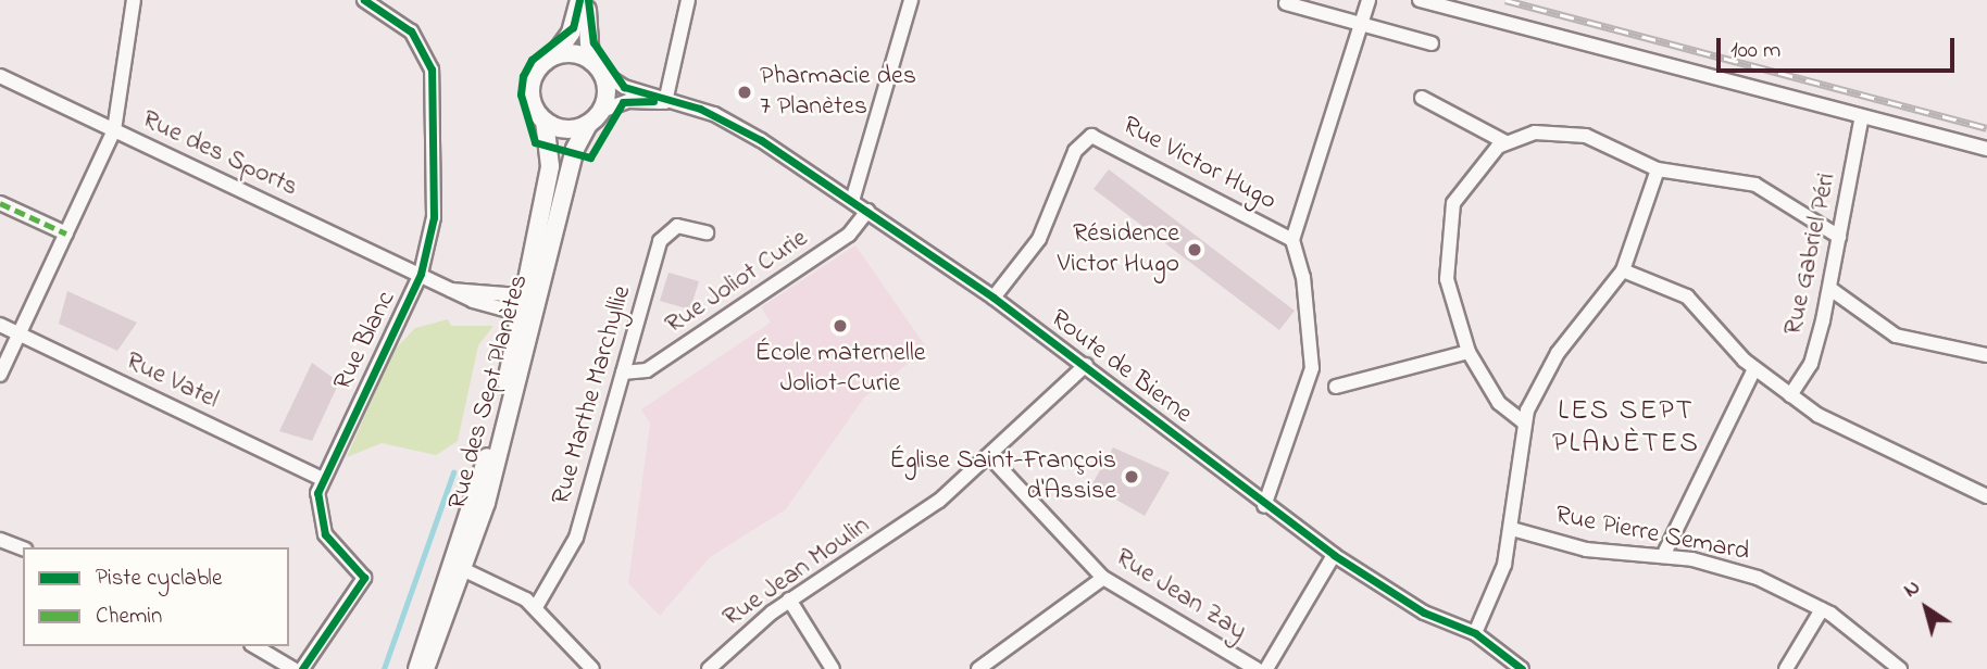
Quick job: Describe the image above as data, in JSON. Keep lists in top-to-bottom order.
{
  "streets": {
    "street": [
      "Rue des Sports",
      "Rue Victor Hugo",
      "Rue Gabriel Péri",
      "Rue Joliot Curie",
      "Rue Blanc",
      "Route de Bierne",
      "Rue Vatel",
      "Rue des Sept Planètes",
      "Rue Marthe Marchyllie",
      "Rue Pierre Semard",
      "Rue Jean Moulin",
      "Rue Jean Zay"
    ]
  },
  "crossings": [
    ["Rue des Sports", "Rue Blanc"],
    ["Rue Victor Hugo", "Route de Bierne"],
    ["Rue Joliot Curie", "Route de Bierne"],
    ["Rue Joliot Curie", "Rue Marthe Marchyllie"],
    ["Rue Blanc", "Rue Vatel"],
    ["Route de Bierne", "Rue des Sept Planètes"],
    ["Route de Bierne", "Rue Jean Moulin"],
    ["Rue Jean Moulin", "Rue Jean Zay"]
  ],
  "districts": ["LES SEPT PLANÈTES"],
  "places": [
    "Pharmacie des 7 Planètes",
    "Résidence Victor Hugo",
    "École maternelle Joliot-Curie",
    "Église Saint-François d'Assise"
  ],
  "legend": ["Piste cyclable", "Chemin"],
  "scale_bar": "100 m",
  "north": "top left"
}
